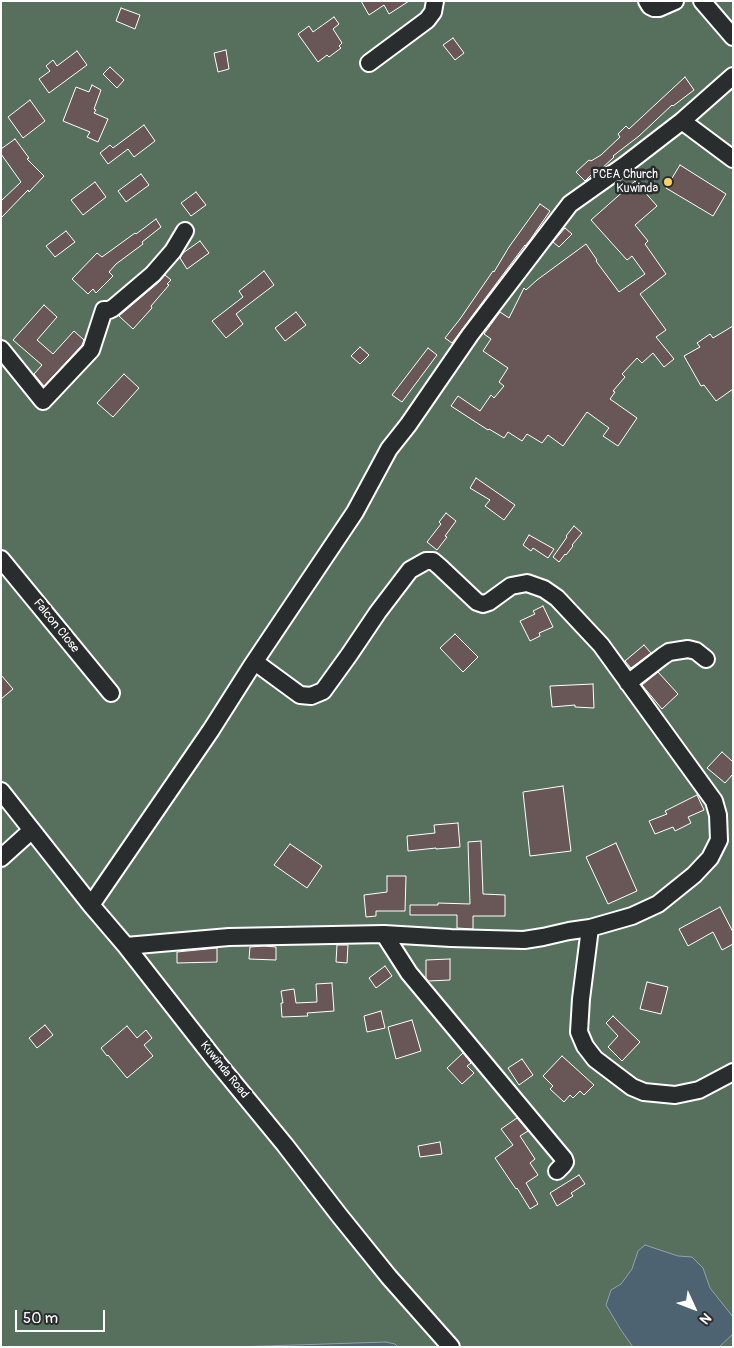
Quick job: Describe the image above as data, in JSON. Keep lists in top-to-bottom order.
{
  "streets": {
    "street": ["Falcon Close", "Kuwinda Road"]
  },
  "places": ["PCEA Church Kuwinda"],
  "scale_bar": "50 m",
  "north": "bottom right"
}
